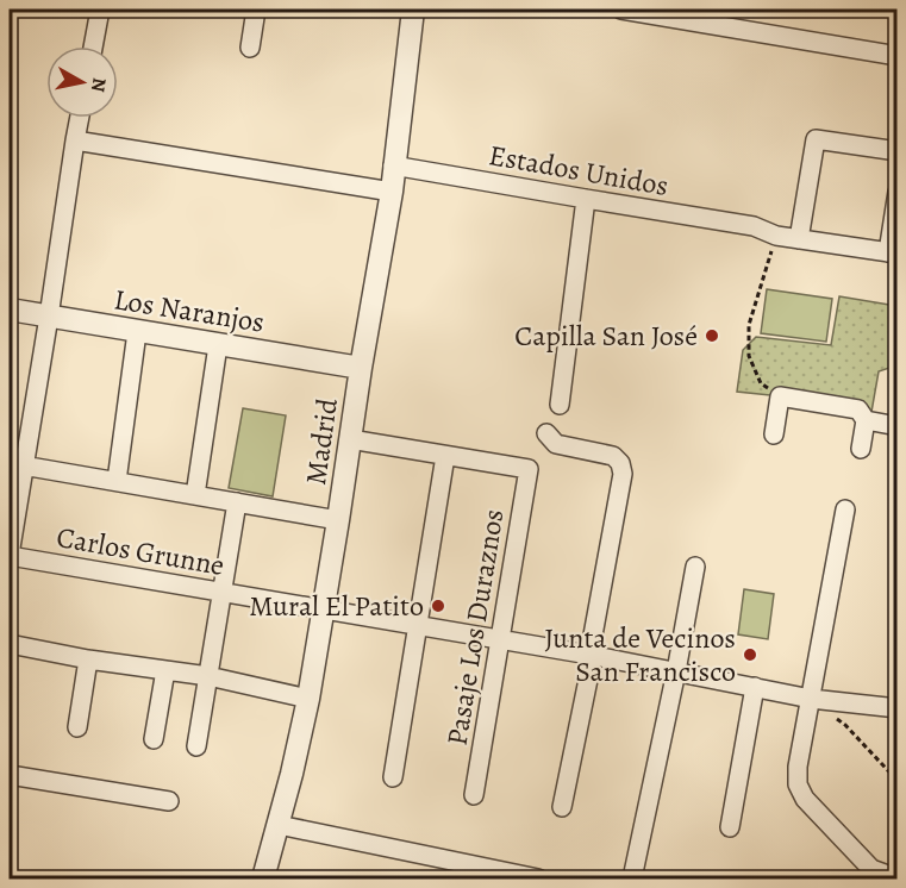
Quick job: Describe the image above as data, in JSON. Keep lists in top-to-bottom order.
{
  "streets": {
    "street": [
      "Estados Unidos",
      "Los Naranjos",
      "Madrid",
      "Carlos Grunne",
      "Pasaje Los Duraznos"
    ]
  },
  "crossings": [
    ["Estados Unidos", "Madrid"],
    ["Los Naranjos", "Madrid"],
    ["Madrid", "Carlos Grunne"],
    ["Carlos Grunne", "Pasaje Los Duraznos"]
  ],
  "places": ["Capilla San José", "Mural El Patito", "Junta de Vecinos San Francisco"],
  "north": "right"
}
